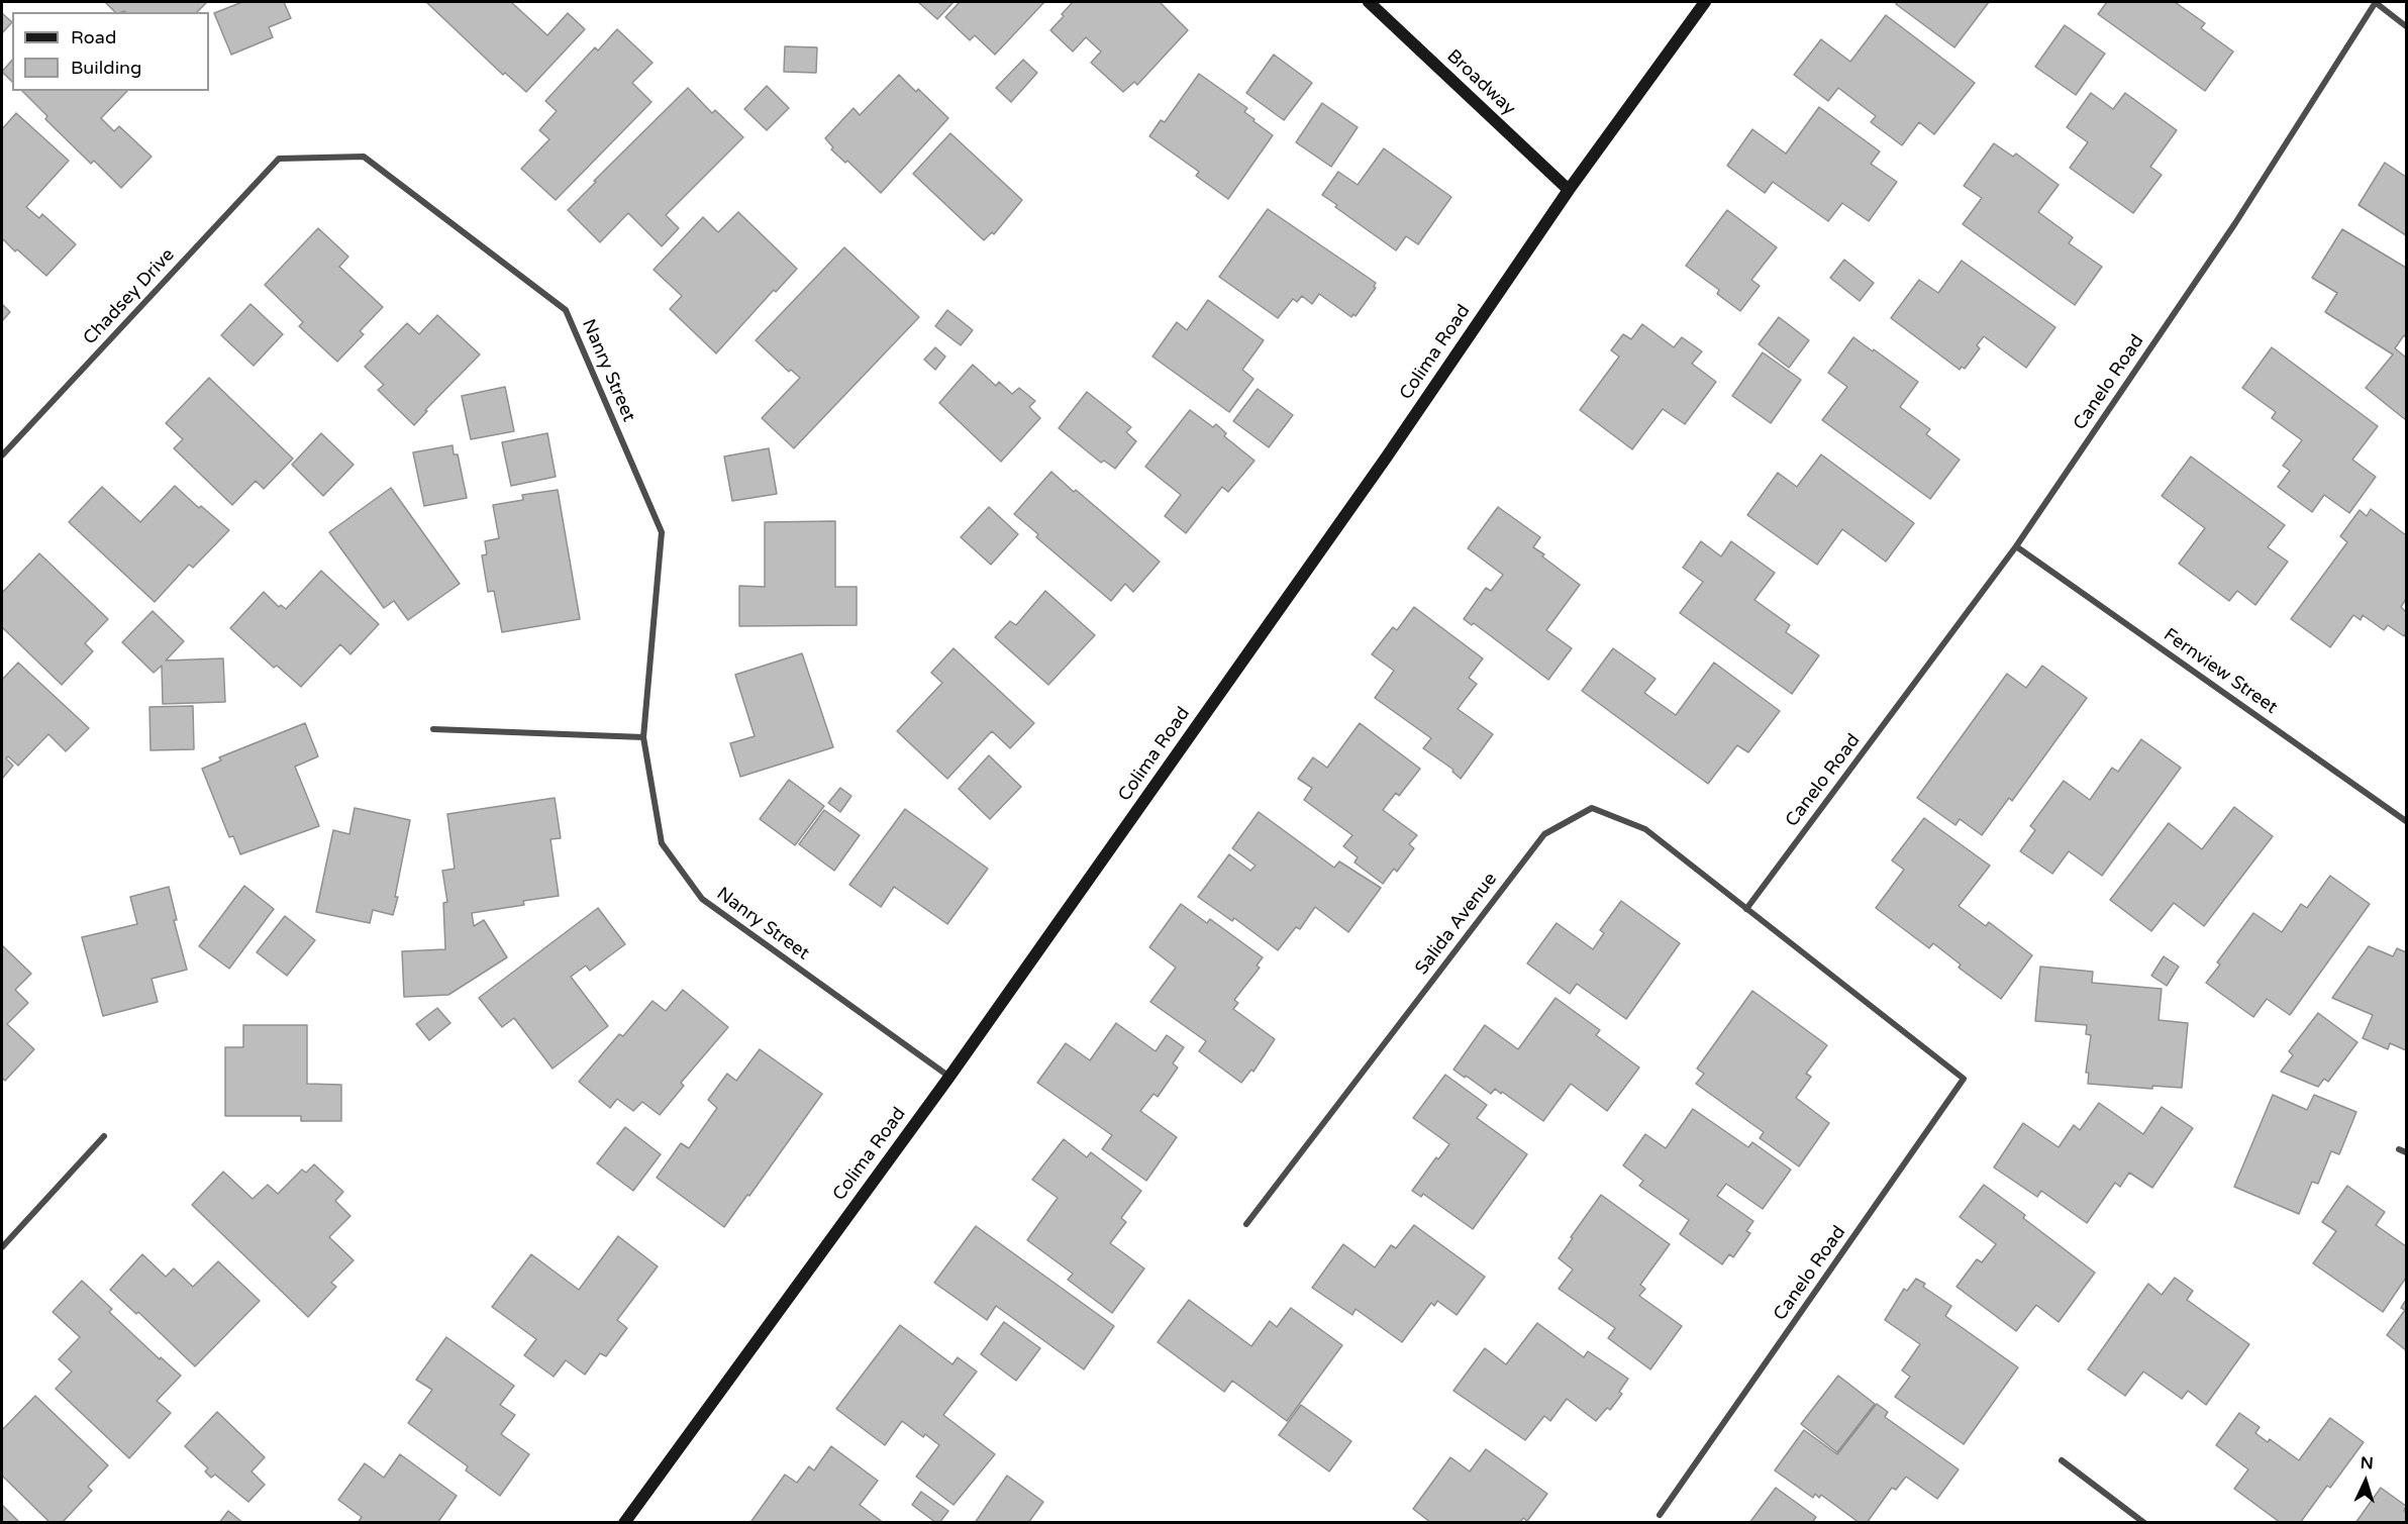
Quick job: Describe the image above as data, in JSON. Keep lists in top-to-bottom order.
{
  "streets": {
    "main road": ["Broadway", "Colima Road"],
    "street": [
      "Chadsey Drive",
      "Nanry Street",
      "Canelo Road",
      "Fernview Street",
      "Salida Avenue"
    ]
  },
  "crossings": [
    ["Broadway", "Colima Road"],
    ["Chadsey Drive", "Nanry Street"],
    ["Colima Road", "Nanry Street"],
    ["Canelo Road", "Fernview Street"],
    ["Canelo Road", "Salida Avenue"]
  ],
  "legend": ["Road", "Building"],
  "north": "top"
}
